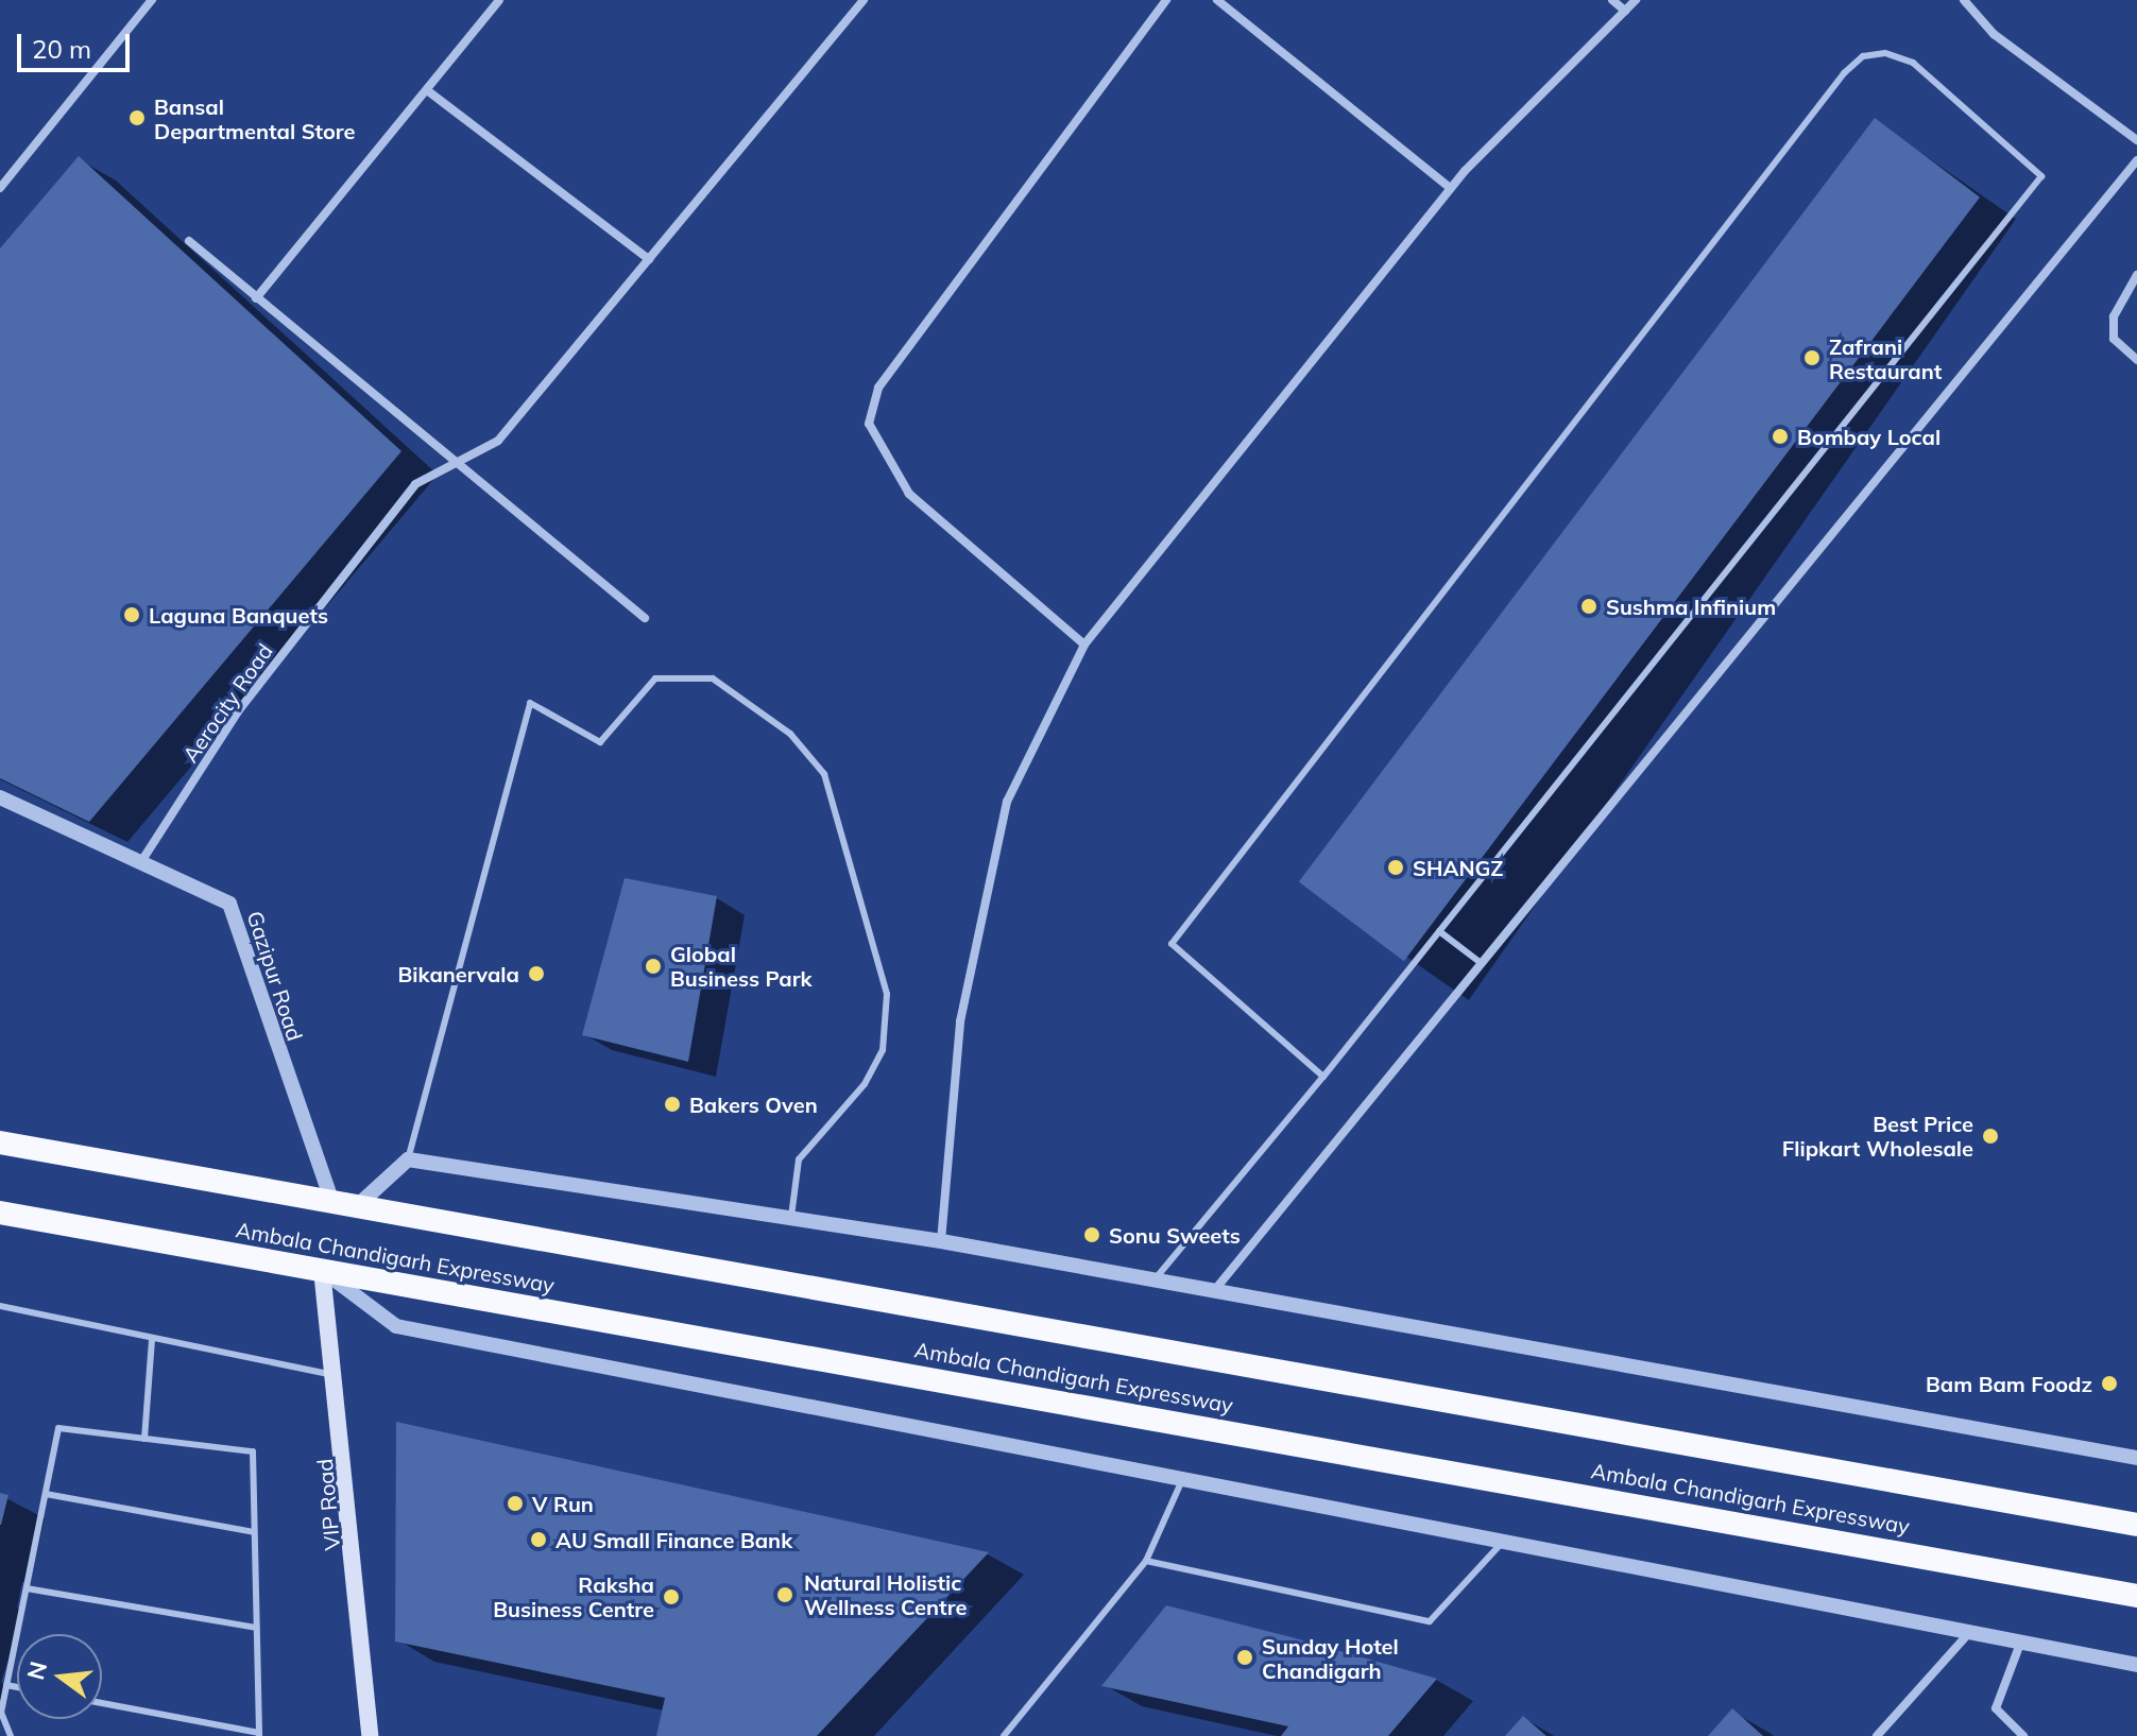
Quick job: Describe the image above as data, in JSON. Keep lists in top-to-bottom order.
{
  "streets": {
    "highway": ["Ambala Chandigarh Expressway"],
    "main road": ["VIP Road"],
    "street": ["Aerocity Road", "Gazipur Road"]
  },
  "crossings": [
    ["Aerocity Road", "Gazipur Road"],
    ["Gazipur Road", "Ambala Chandigarh Expressway"],
    ["Ambala Chandigarh Expressway", "VIP Road"]
  ],
  "places": [
    "Bansal Departmental Store",
    "Zafrani Restaurant",
    "Bombay Local",
    "Sushma Infinium",
    "Laguna Banquets",
    "SHANGZ",
    "Global Business Park",
    "Bikanervala",
    "Bakers Oven",
    "Best Price Flipkart Wholesale",
    "Sonu Sweets",
    "Bam Bam Foodz",
    "V Run",
    "AU Small Finance Bank",
    "Natural Holistic Wellness Centre",
    "Raksha Business Centre",
    "Sunday Hotel Chandigarh"
  ],
  "scale_bar": "20 m",
  "north": "left"
}
